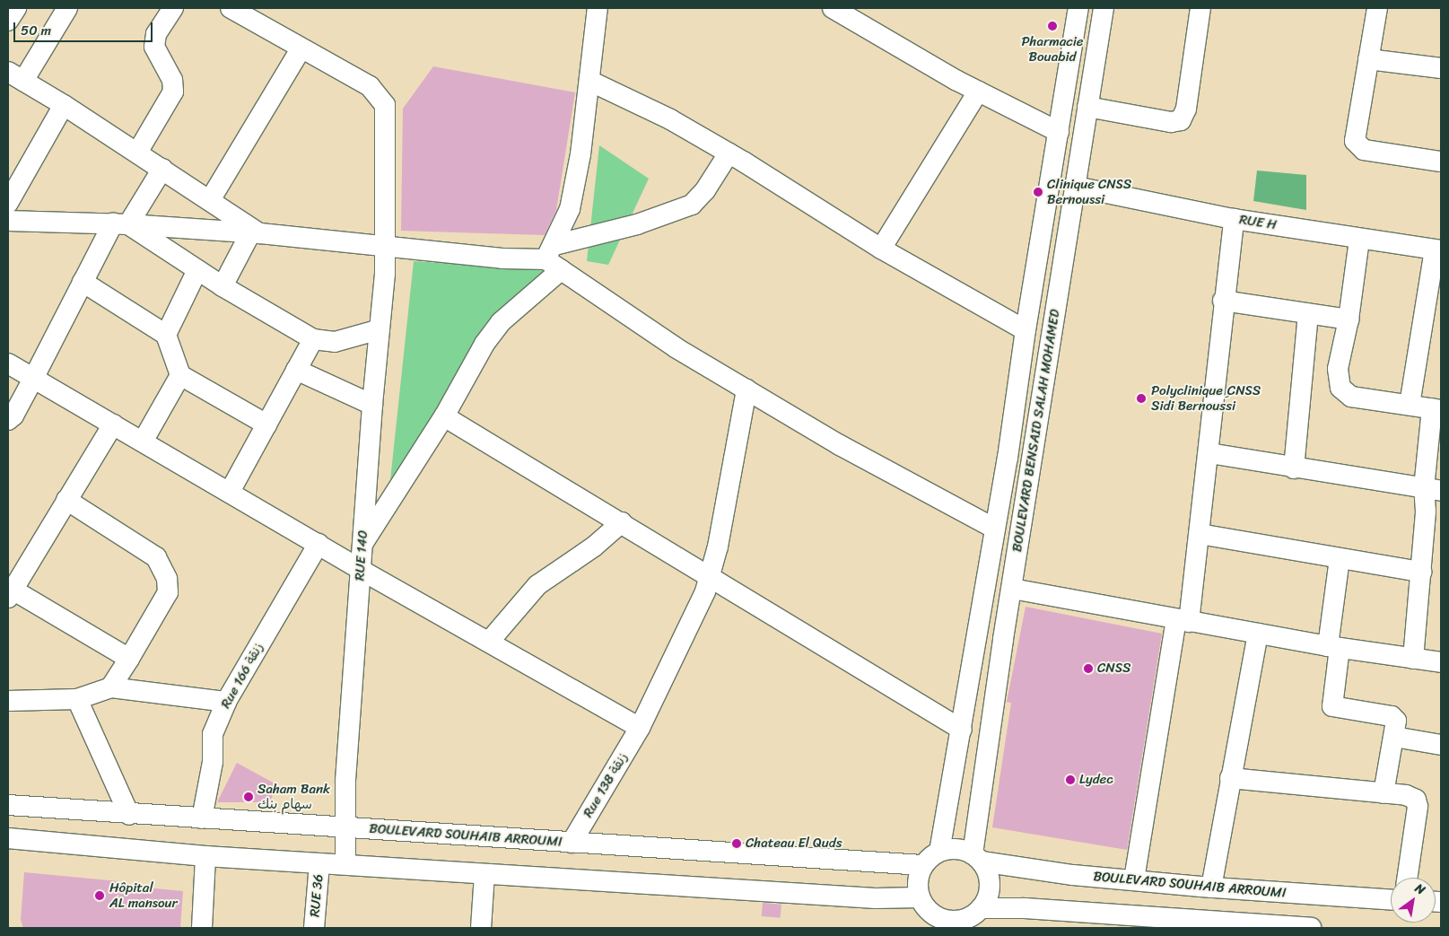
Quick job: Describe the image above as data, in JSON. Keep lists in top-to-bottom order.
{
  "streets": {
    "street": [
      "RUE H",
      "BOULEVARD BENSAID SALAH MOHAMED",
      "RUE 140",
      "Rue 166 زنقة",
      "Rue 138 زنقة",
      "BOULEVARD SOUHAIB ARROUMI",
      "RUE 36"
    ]
  },
  "crossings": [
    ["RUE H", "BOULEVARD BENSAID SALAH MOHAMED"],
    ["BOULEVARD BENSAID SALAH MOHAMED", "BOULEVARD SOUHAIB ARROUMI"],
    ["RUE 140", "BOULEVARD SOUHAIB ARROUMI"],
    ["Rue 166 زنقة", "BOULEVARD SOUHAIB ARROUMI"],
    ["Rue 138 زنقة", "BOULEVARD SOUHAIB ARROUMI"]
  ],
  "places": [
    "Pharmacie Bouabid",
    "Clinique CNSS Bernoussi",
    "Polyclinique ِCNSS Sidi Bernoussi",
    "CNSS",
    "Lydec",
    "Saham Bank سهام بنك",
    "Chateau El Quds",
    "Hôpital AL mansour"
  ],
  "scale_bar": "50 m",
  "north": "top right"
}
